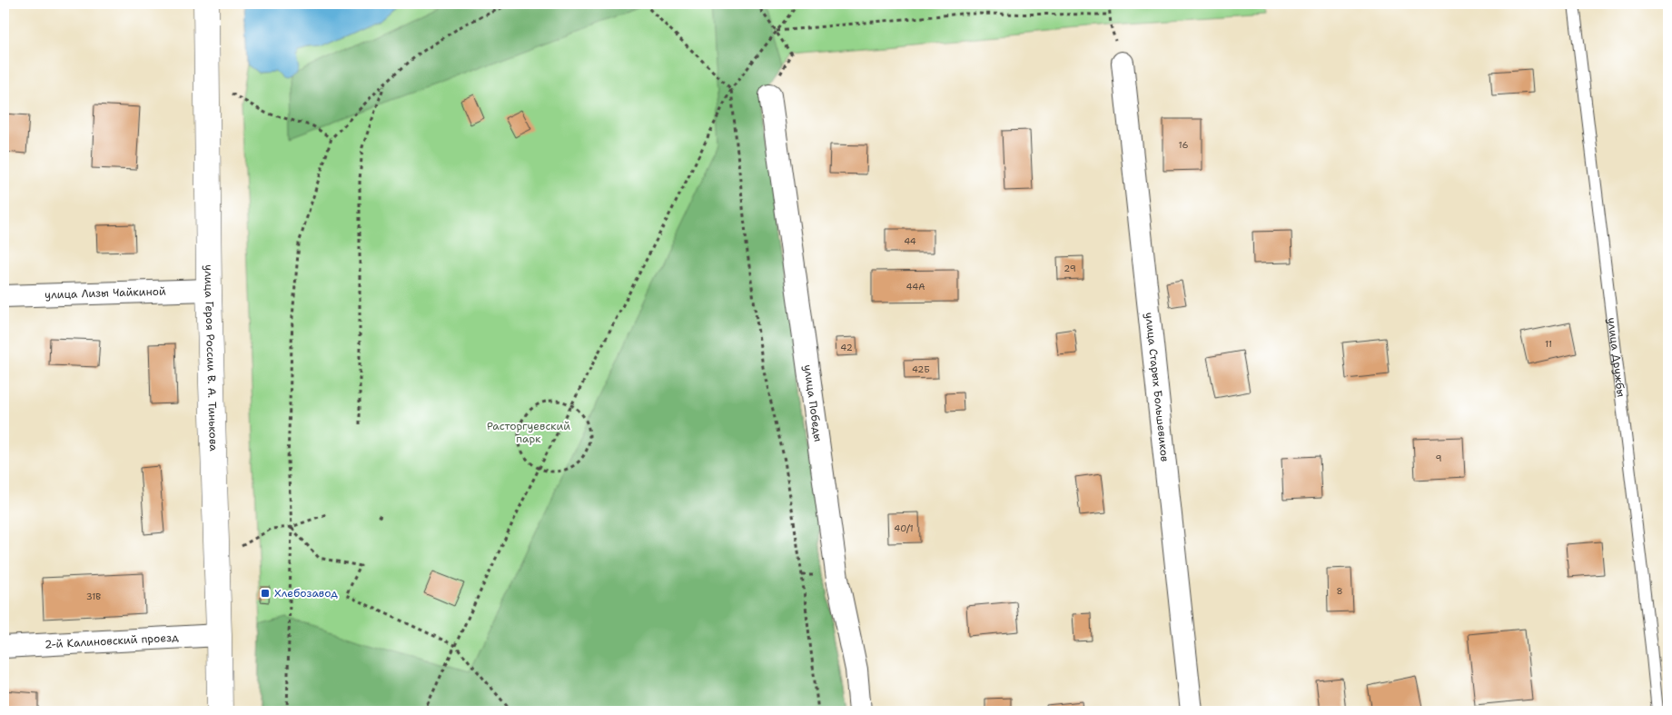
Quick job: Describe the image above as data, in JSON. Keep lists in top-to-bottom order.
{
  "streets": {
    "street": [
      "улица Лизы Чайкиной",
      "улица Героя России В. А. Тинькова",
      "улица Старых Большевиков",
      "улица Победы",
      "2-й Калиновский проезд"
    ],
    "lane": ["улица Дружбы"]
  },
  "crossings": [
    ["улица Лизы Чайкиной", "улица Героя России В. А. Тинькова"],
    ["улица Героя России В. А. Тинькова", "2-й Калиновский проезд"]
  ],
  "parks": ["Расторгуевский парк"],
  "places": {
    "transit": ["Хлебозавод"]
  },
  "house_numbers": [
    "16",
    "44",
    "29",
    "44А",
    "11",
    "42",
    "42Б",
    "9",
    "40/1",
    "8",
    "31В"
  ]
}
